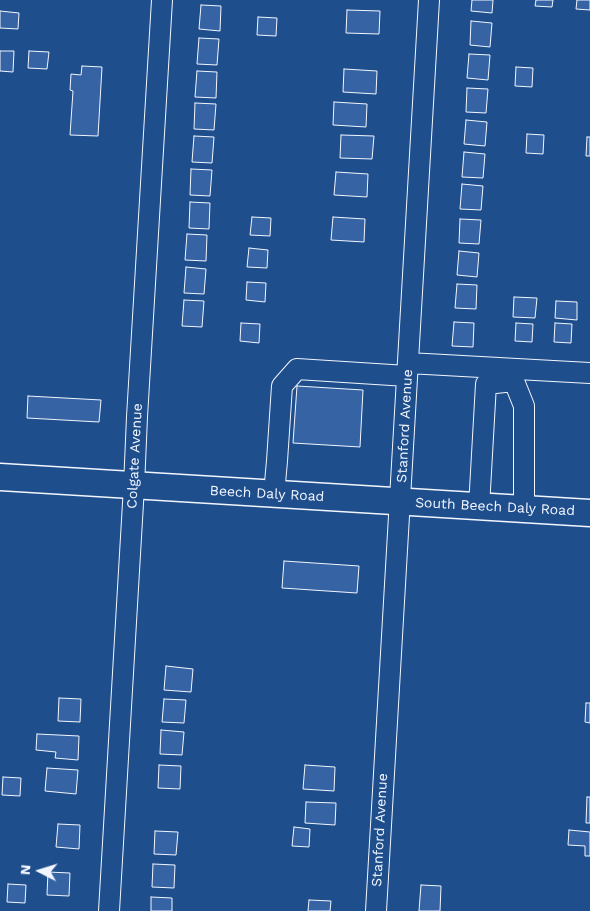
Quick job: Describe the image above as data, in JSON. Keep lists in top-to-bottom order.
{
  "streets": {
    "main road": ["Beech Daly Road", "South Beech Daly Road"],
    "street": ["Stanford Avenue", "Colgate Avenue"]
  },
  "crossings": [
    ["Stanford Avenue", "Beech Daly Road"],
    ["Stanford Avenue", "South Beech Daly Road"],
    ["Colgate Avenue", "Beech Daly Road"],
    ["Beech Daly Road", "South Beech Daly Road"]
  ],
  "north": "left"
}
